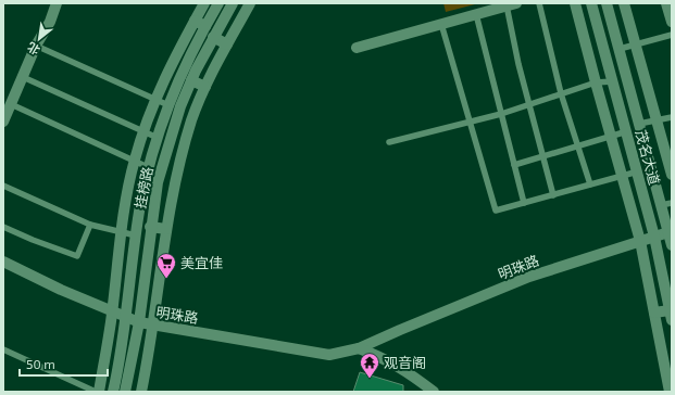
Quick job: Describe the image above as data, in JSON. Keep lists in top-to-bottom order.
{
  "streets": {
    "street": ["茂名大道", "挂榜路", "明珠路"]
  },
  "crossings": [
    ["茂名大道", "明珠路"],
    ["挂榜路", "明珠路"]
  ],
  "places": {
    "supermarket": ["美宜佳"],
    "temple": ["观音阁"]
  },
  "scale_bar": "50 m",
  "north": "bottom left"
}
